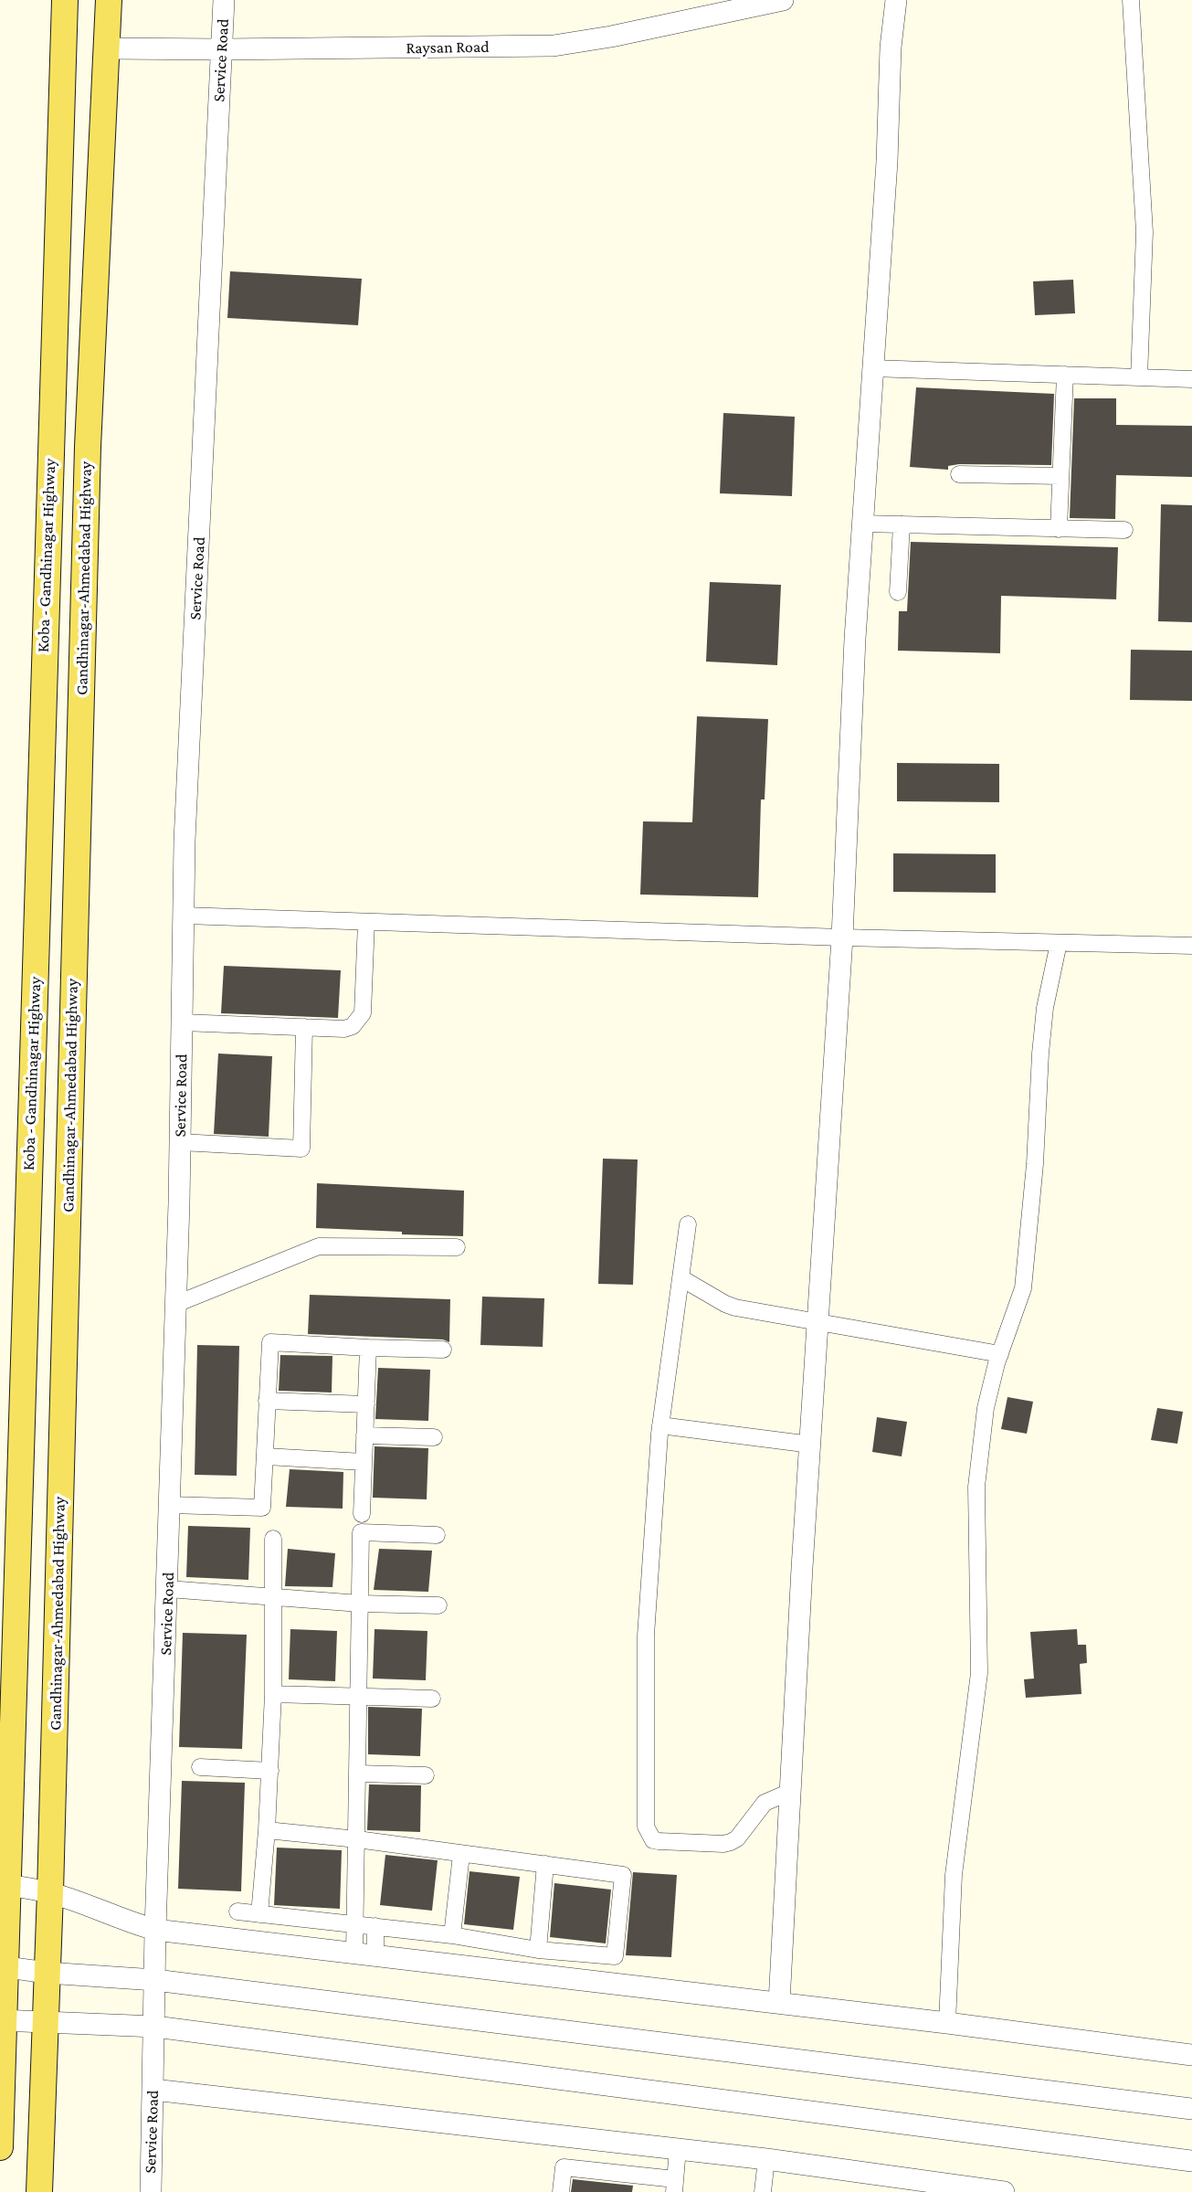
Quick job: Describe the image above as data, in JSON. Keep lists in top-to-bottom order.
{
  "streets": {
    "main road": ["Koba - Gandhinagar Highway", "Gandhinagar-Ahmedabad Highway"],
    "street": ["Raysan Road", "Service Road"]
  },
  "crossings": [
    ["Raysan Road", "Service Road"],
    ["Raysan Road", "Gandhinagar-Ahmedabad Highway"]
  ]
}
